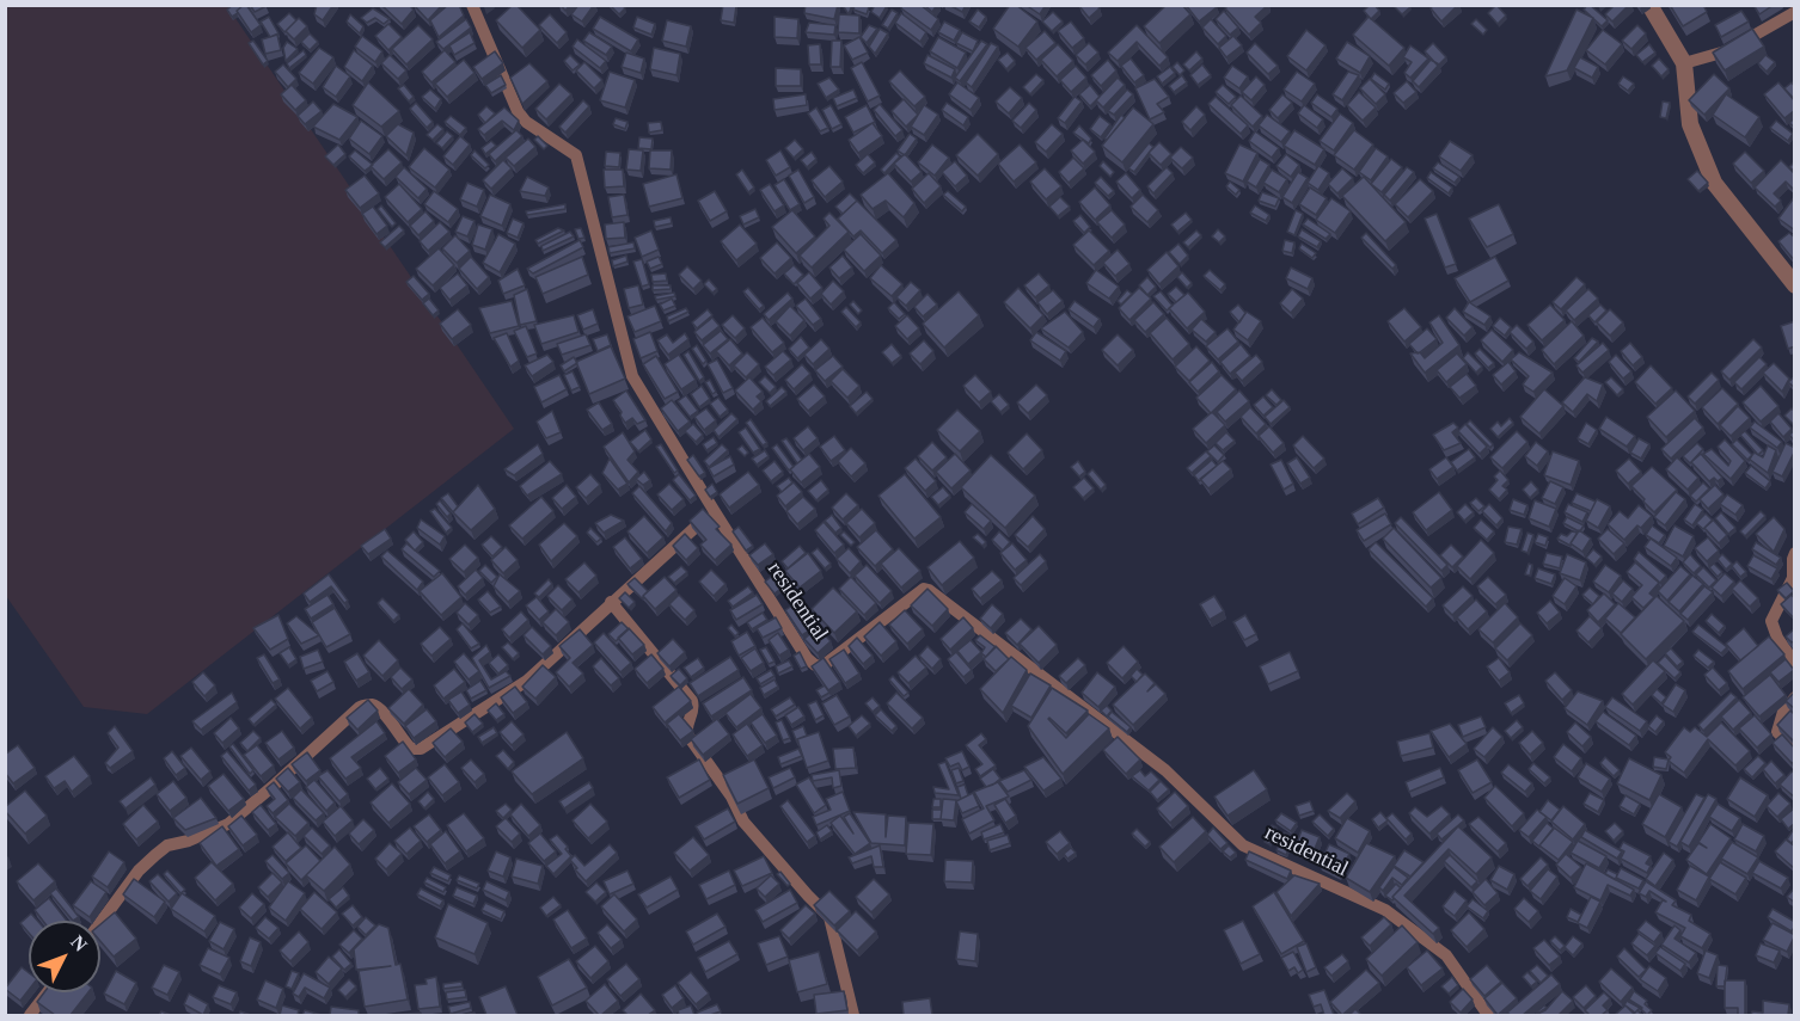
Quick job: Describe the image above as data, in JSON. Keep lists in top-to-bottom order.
{
  "streets": {
    "street": ["residential"]
  },
  "north": "top right"
}
